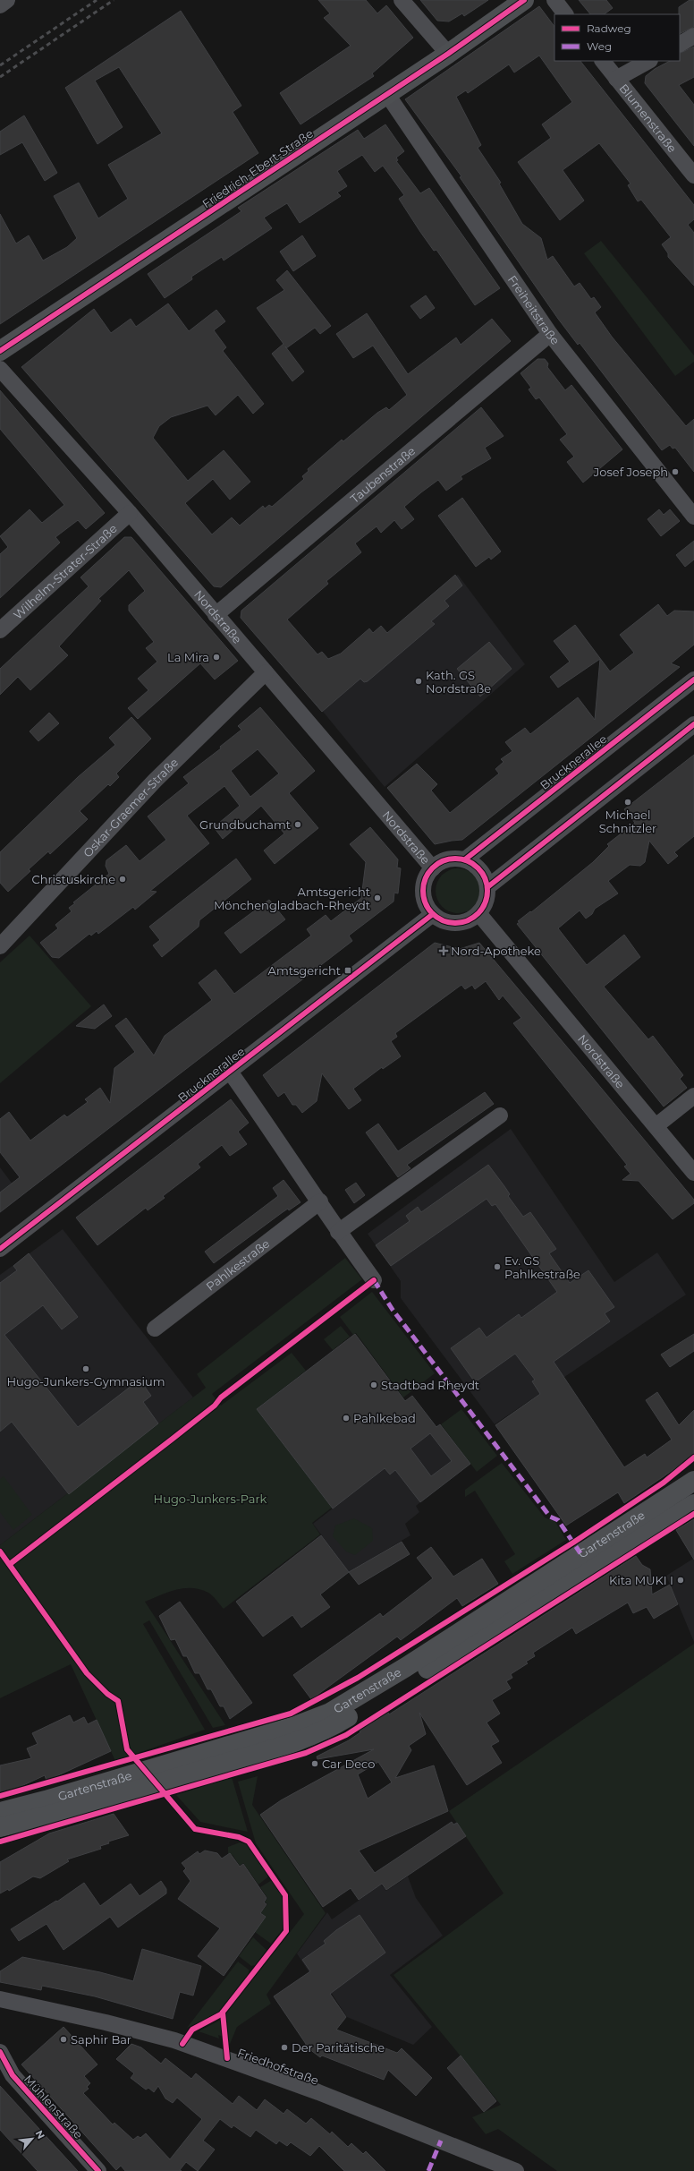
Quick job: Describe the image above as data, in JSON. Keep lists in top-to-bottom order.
{
  "streets": {
    "main road": ["Friedrich-Ebert-Straße", "Gartenstraße"],
    "street": [
      "Blumenstraße",
      "Freiheitstraße",
      "Taubenstraße",
      "Wilhelm-Strater-Straße",
      "Nordstraße",
      "Brucknerallee",
      "Oskar-Graemer-Straße",
      "Pahlkestraße",
      "Friedhofstraße",
      "Mühlenstraße"
    ]
  },
  "crossings": [
    ["Friedrich-Ebert-Straße", "Freiheitstraße"],
    ["Freiheitstraße", "Taubenstraße"],
    ["Taubenstraße", "Nordstraße"],
    ["Wilhelm-Strater-Straße", "Nordstraße"],
    ["Nordstraße", "Brucknerallee"],
    ["Nordstraße", "Oskar-Graemer-Straße"]
  ],
  "parks": ["Hugo-Junkers-Park"],
  "places": {
    "other": [
      "Josef Joseph",
      "La Mira",
      "Kath. GS Nordstraße",
      "Michael Schnitzler",
      "Grundbuchamt",
      "Christuskirche",
      "Amtsgericht Mönchengladbach-Rheydt",
      "Ev. GS Pahlkestraße",
      "Hugo-Junkers-Gymnasium",
      "Stadtbad Rheydt",
      "Pahlkebad",
      "Kita MUKI I",
      "Car Deco",
      "Saphir Bar",
      "Der Paritätische"
    ],
    "health": ["Nord-Apotheke"],
    "transit": ["Amtsgericht"]
  },
  "legend": ["Radweg", "Weg"],
  "north": "top right"
}
